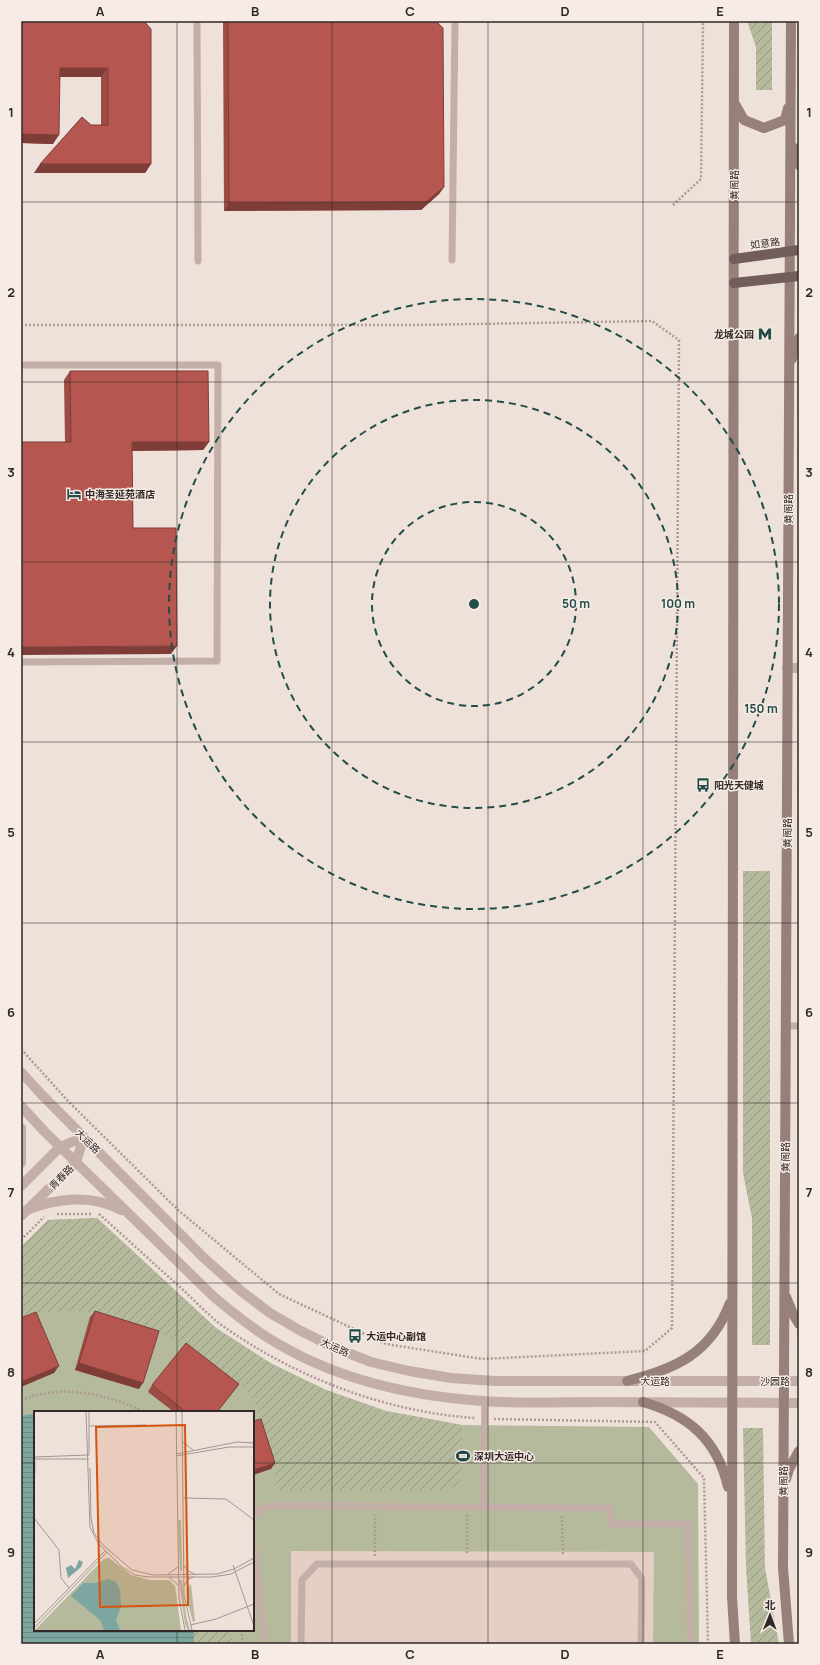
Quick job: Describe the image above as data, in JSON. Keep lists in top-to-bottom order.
{
  "streets": {
    "main road": ["黄阁路", "如意路"],
    "street": ["大运路", "青春路", "沙园路"]
  },
  "crossings": [
    ["黄阁路", "如意路"],
    ["黄阁路", "大运路"],
    ["黄阁路", "沙园路"],
    ["大运路", "青春路"],
    ["大运路", "沙园路"]
  ],
  "places": {
    "metro station": ["龙城公园"],
    "hotel": ["中海圣延苑酒店"],
    "bus stop": ["阳光天健城", "大运中心副馆"],
    "sports": ["深圳大运中心"]
  },
  "north": "top",
  "grid": {
    "columns": [
      "A",
      "B",
      "C",
      "D",
      "E"
    ],
    "rows": [
      "1",
      "2",
      "3",
      "4",
      "5",
      "6",
      "7",
      "8",
      "9"
    ]
  },
  "rings": ["50 m", "100 m", "150 m"]
}
